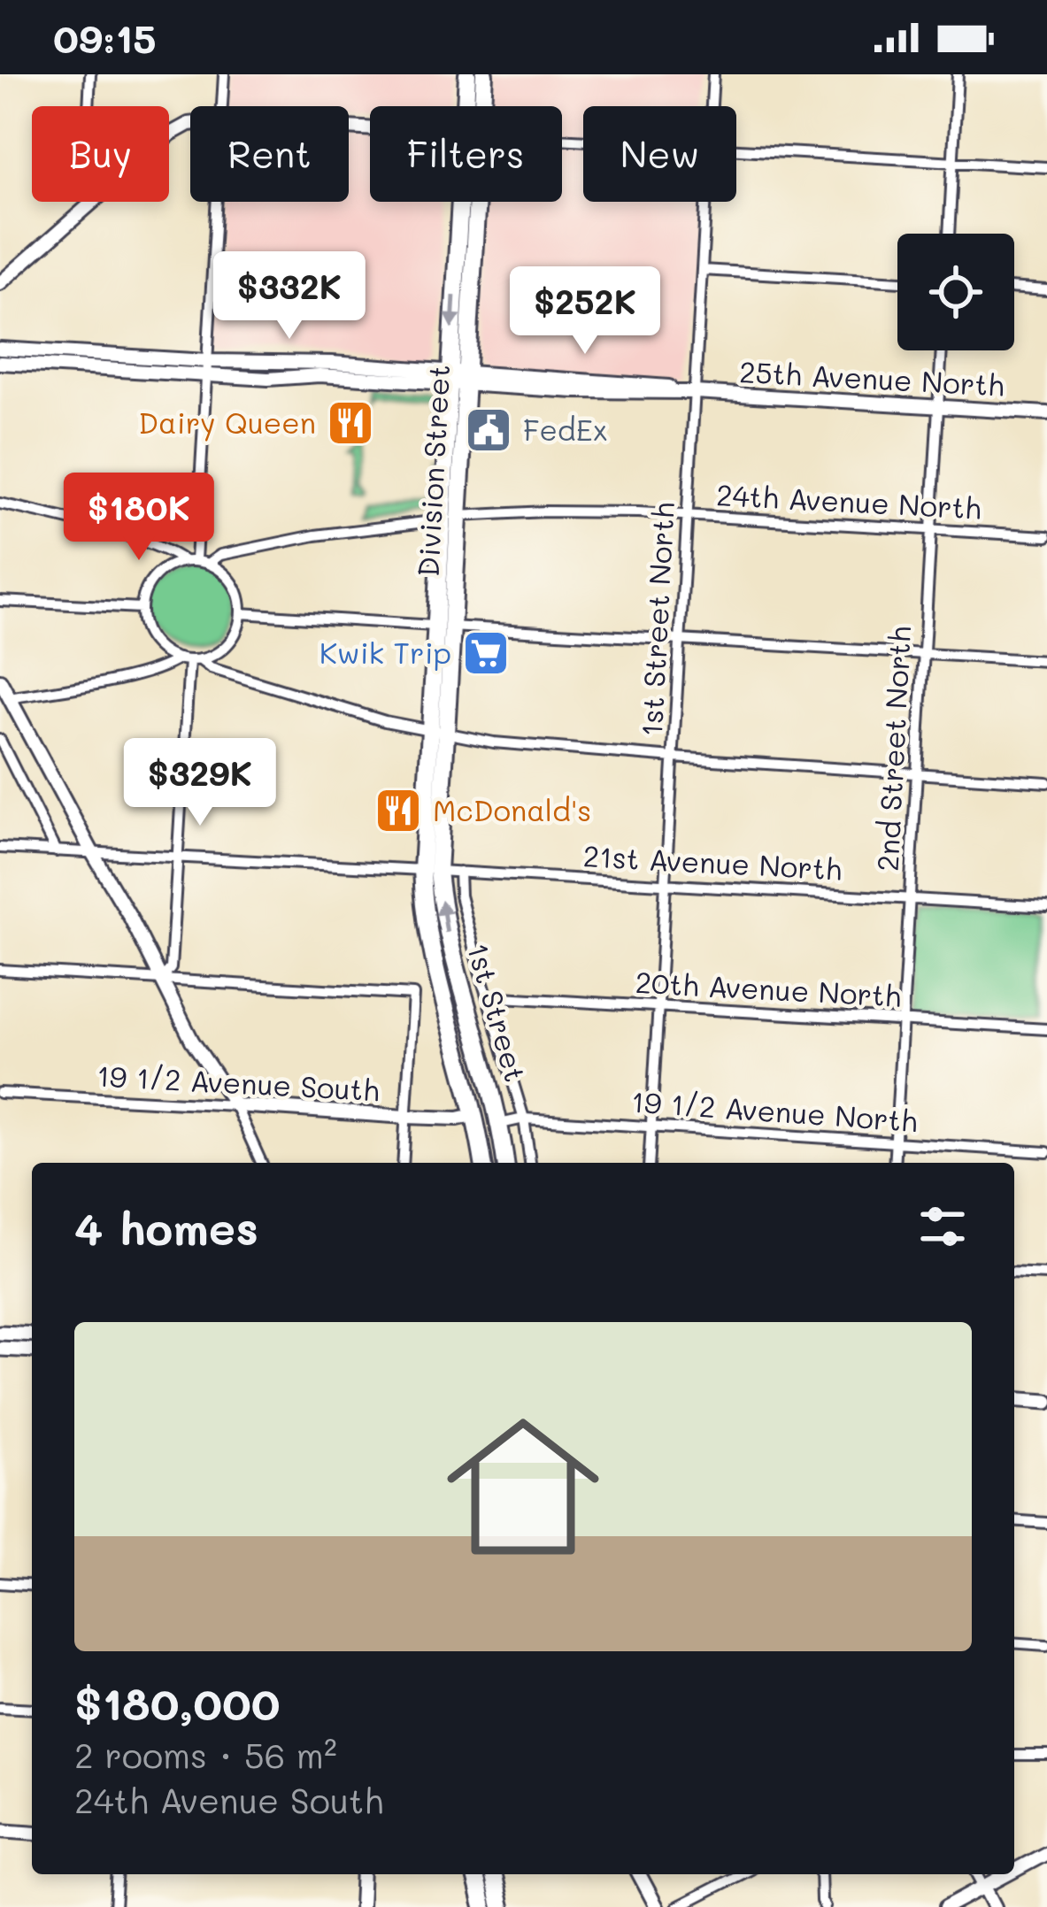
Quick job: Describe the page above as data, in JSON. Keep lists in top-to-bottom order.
{
  "streets": {
    "highway": ["Division Street", "1st Street"],
    "street": [
      "25th Avenue North",
      "24th Avenue North",
      "1st Street North",
      "2nd Street North",
      "21st Avenue North",
      "20th Avenue North",
      "19 1/2 Avenue South",
      "19 1/2 Avenue North"
    ]
  },
  "crossings": [
    ["25th Avenue North", "Division Street"],
    ["25th Avenue North", "1st Street North"],
    ["25th Avenue North", "2nd Street North"],
    ["Division Street", "24th Avenue North"],
    ["Division Street", "21st Avenue North"],
    ["Division Street", "1st Street"],
    ["24th Avenue North", "1st Street North"],
    ["24th Avenue North", "2nd Street North"],
    ["1st Street North", "21st Avenue North"],
    ["1st Street North", "20th Avenue North"],
    ["1st Street North", "19 1/2 Avenue North"],
    ["2nd Street North", "21st Avenue North"],
    ["2nd Street North", "20th Avenue North"],
    ["2nd Street North", "19 1/2 Avenue North"],
    ["21st Avenue North", "1st Street"],
    ["1st Street", "19 1/2 Avenue South"],
    ["1st Street", "19 1/2 Avenue North"]
  ],
  "places": {
    "restaurant": ["Dairy Queen", "McDonald's"],
    "public building": ["FedEx"],
    "supermarket": ["Kwik Trip"]
  },
  "page": {
    "status": "09:15",
    "chip": [
      "Buy",
      "Rent",
      "Filters",
      "New"
    ],
    "price": [
      "$332K",
      "$252K",
      "$180K",
      "$329K"
    ],
    "heading": "4 homes",
    "list": [
      {
        "name": "$180,000",
        "note": "2 rooms · 56 m² · 24th Avenue South"
      }
    ]
  }
}
